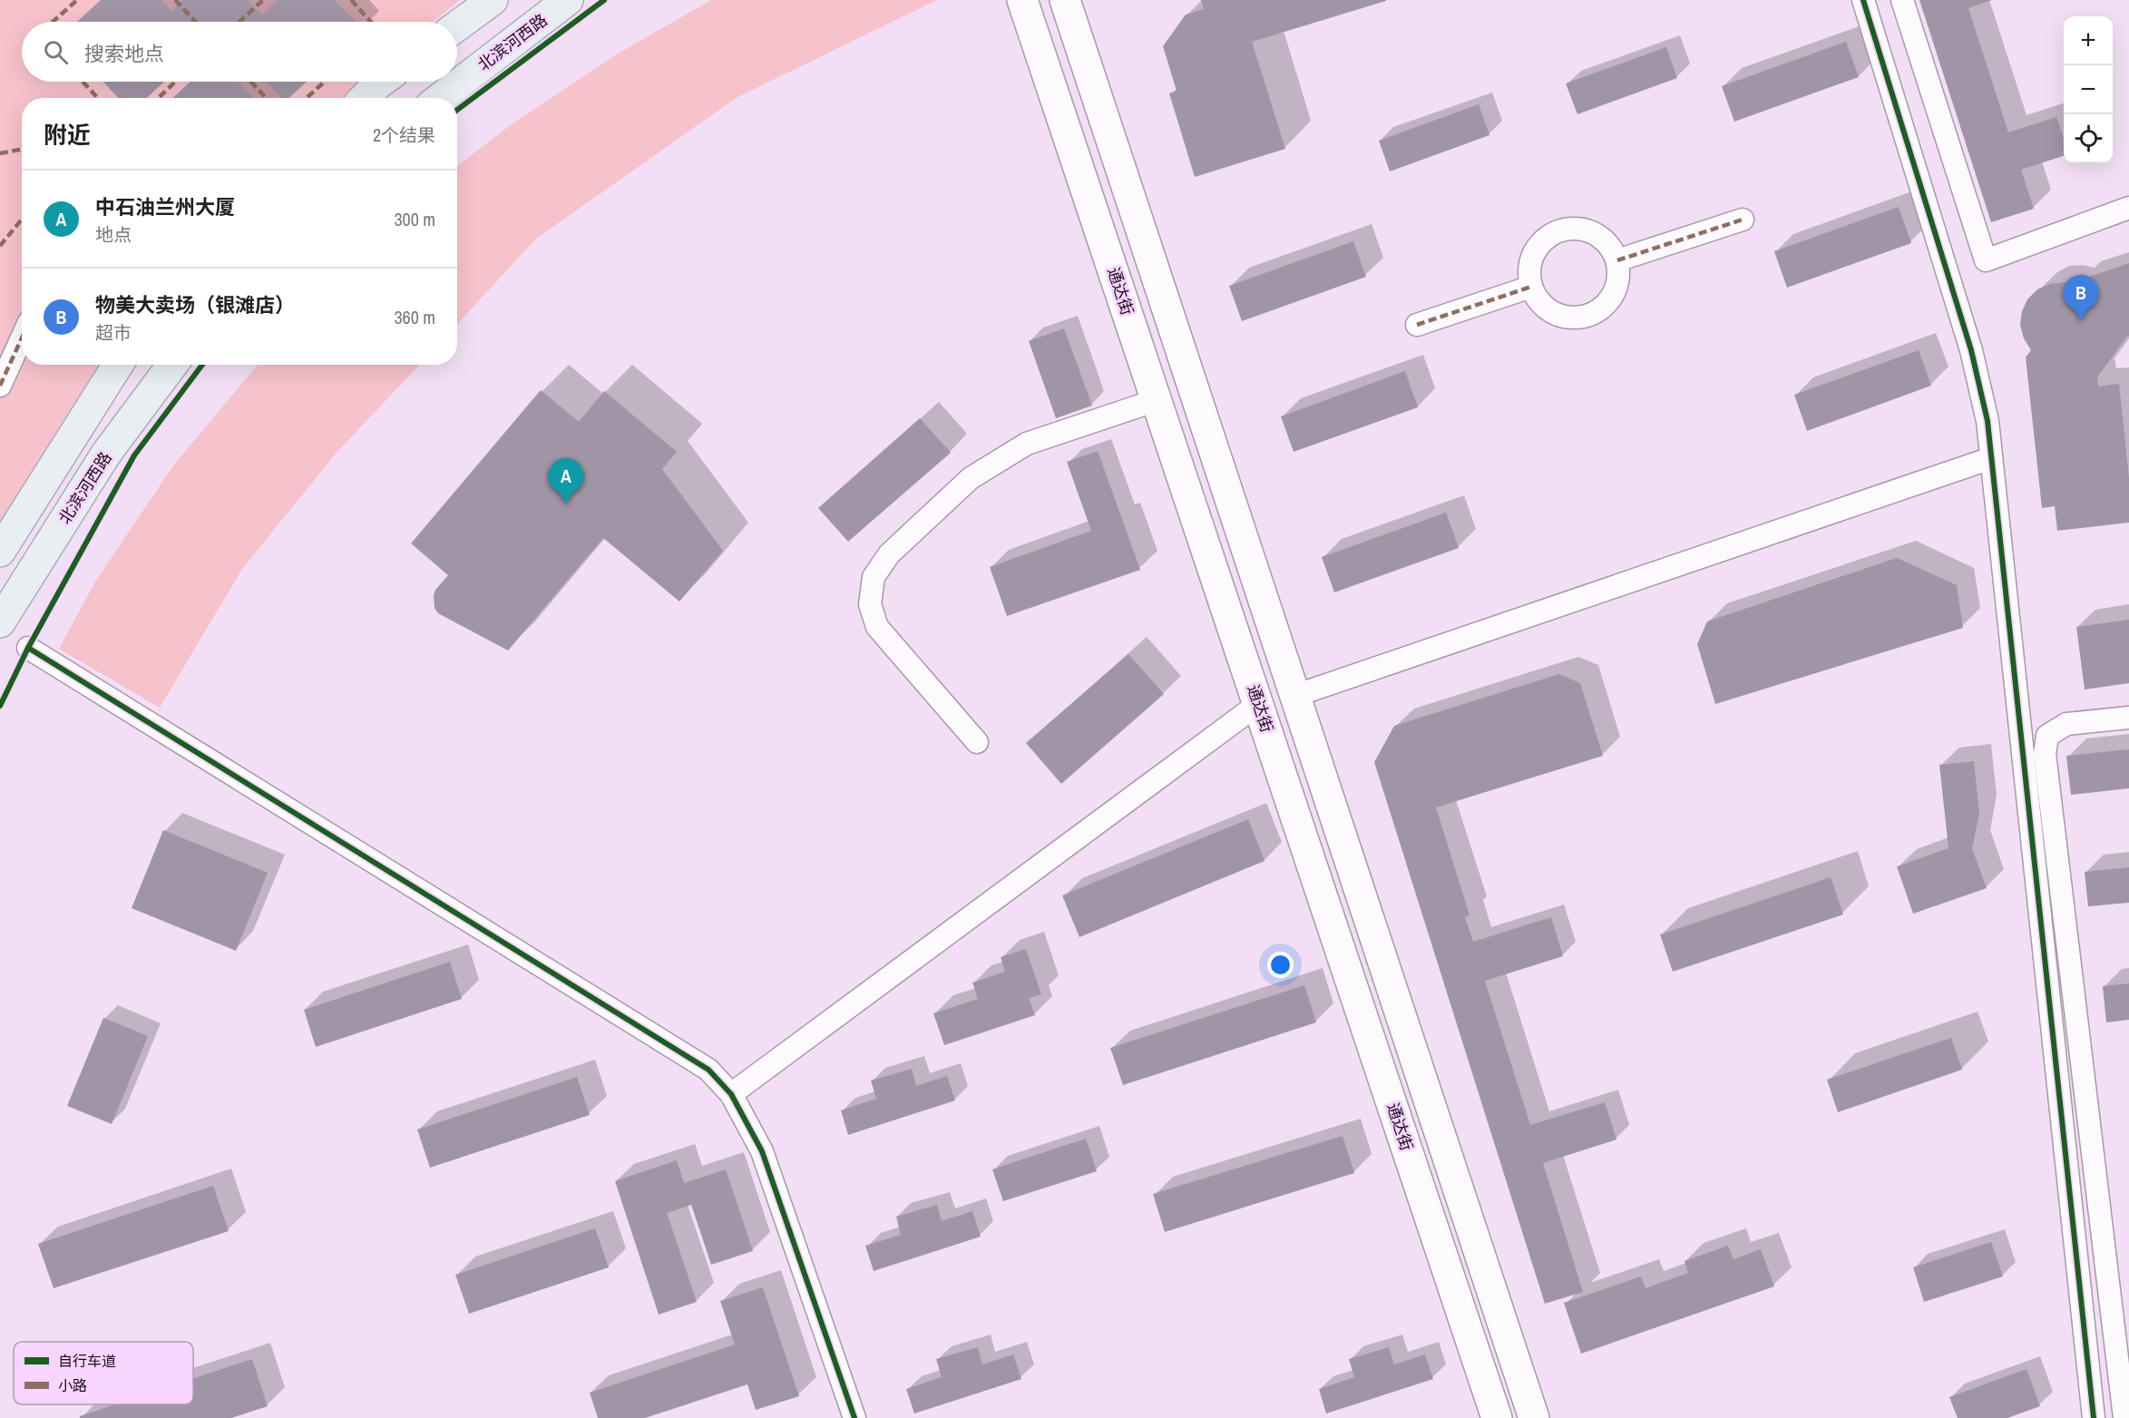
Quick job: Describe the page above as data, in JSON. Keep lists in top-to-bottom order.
{
  "streets": {
    "main road": ["北滨河西路", "通达街"]
  },
  "legend": ["自行车道", "小路"],
  "page": {
    "map_buttons": ["+", "−"],
    "search": "搜索地点",
    "heading": ["附近", "2个结果"],
    "list": [
      {
        "mark": "A",
        "name": "中石油兰州大厦",
        "note": "地点",
        "value": "300 m"
      },
      {
        "mark": "B",
        "name": "物美大卖场（银滩店）",
        "note": "超市",
        "value": "360 m"
      }
    ],
    "pins": ["B", "A"]
  }
}
